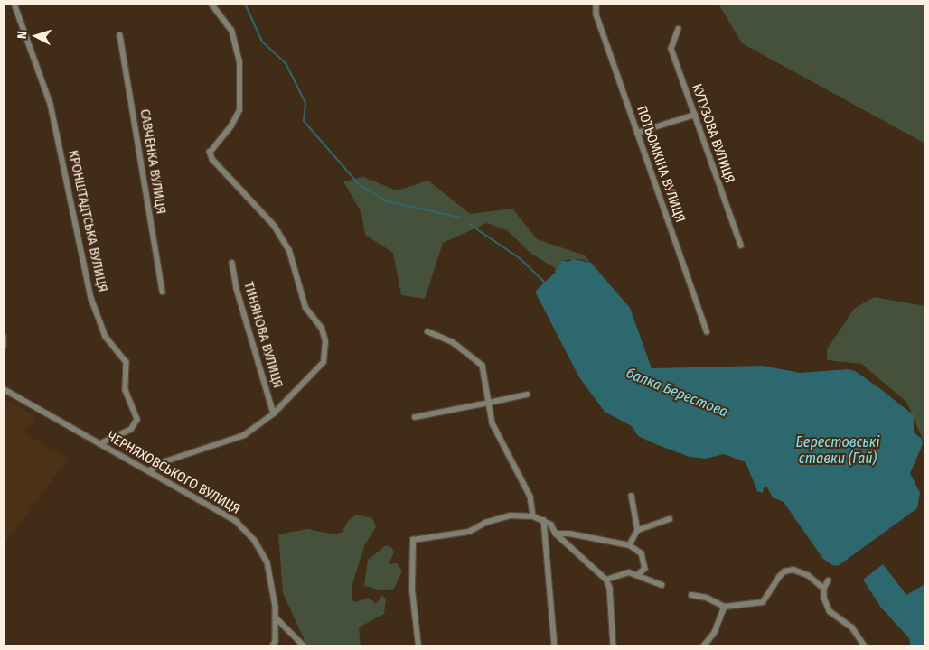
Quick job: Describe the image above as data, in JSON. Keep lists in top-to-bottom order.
{
  "streets": {
    "street": [
      "КУТУЗОВА ВУЛИЦЯ",
      "САВЧЕНКА ВУЛИЦЯ",
      "ПОТЬОМКІНА ВУЛИЦЯ",
      "КРОНШТАДТСЬКА ВУЛИЦЯ",
      "ТИНЯНОВА ВУЛИЦЯ",
      "ЧЕРНЯХОВСЬКОГО ВУЛИЦЯ"
    ]
  },
  "crossings": [
    ["КРОНШТАДТСЬКА ВУЛИЦЯ", "ЧЕРНЯХОВСЬКОГО ВУЛИЦЯ"]
  ],
  "water": ["балка Берестова", "Берестовські ставки (Гай)"],
  "north": "left"
}
